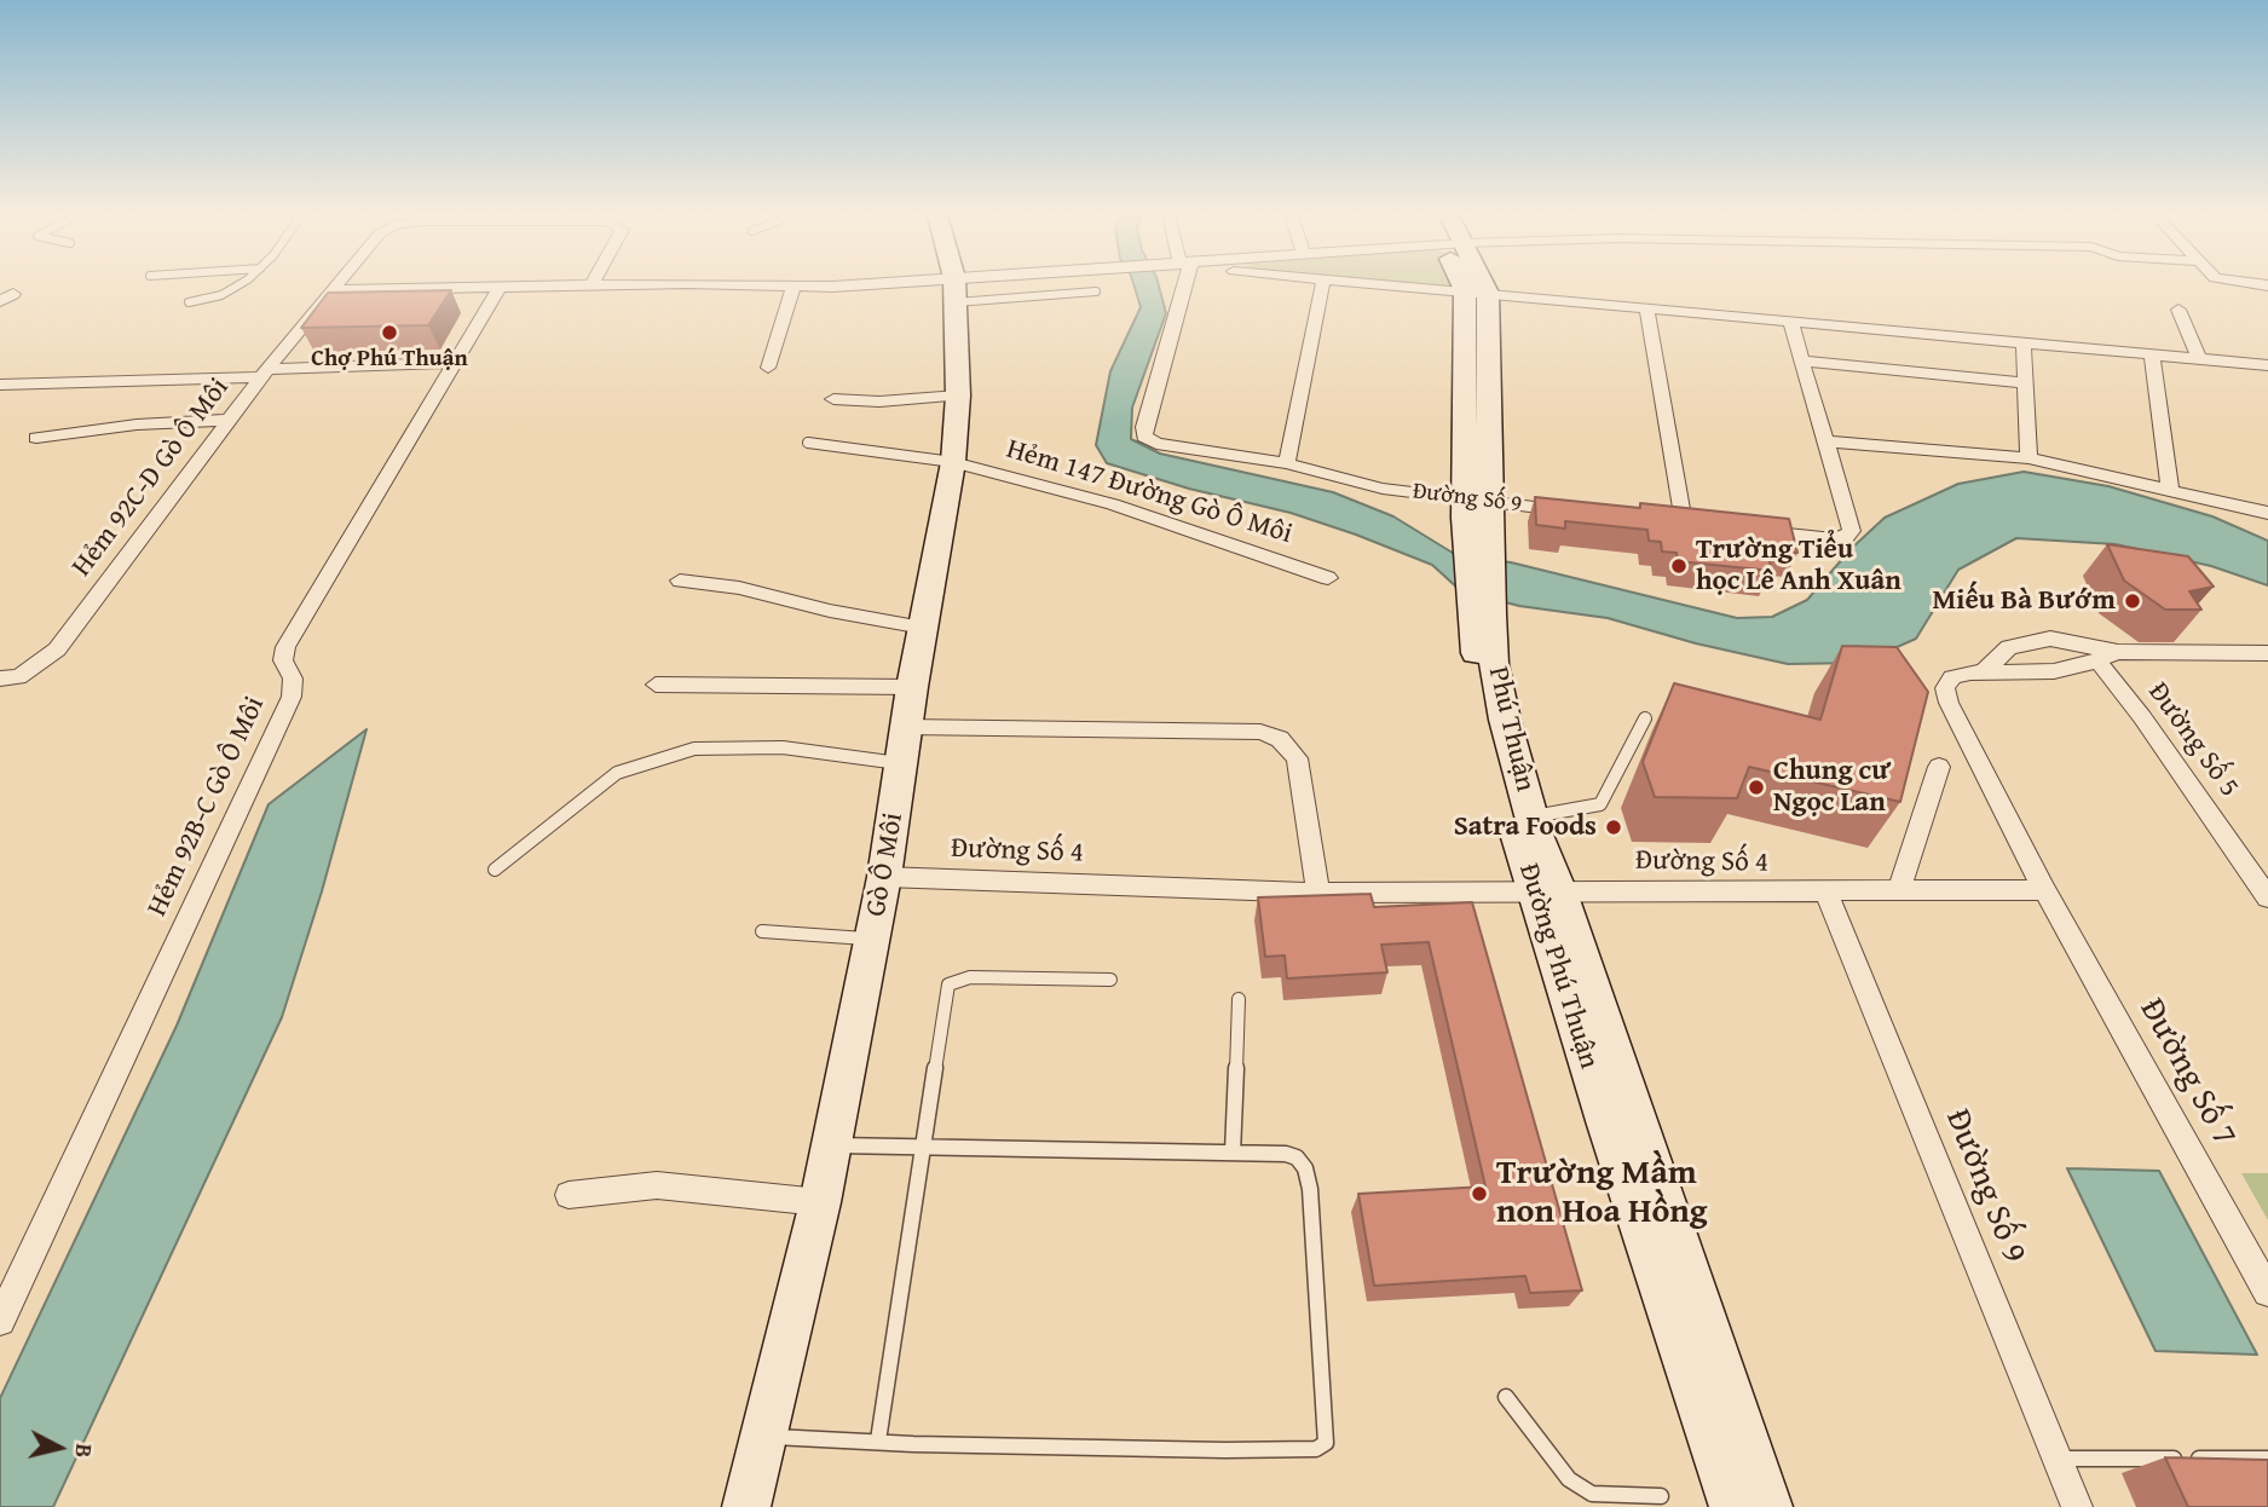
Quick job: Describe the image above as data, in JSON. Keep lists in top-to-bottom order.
{
  "streets": {
    "street": [
      "Hẻm 92C-D Gò Ô Môi",
      "Hẻm 147 Đường Gò Ô Môi",
      "Đường Số 9",
      "Phú Thuận",
      "Đường Số 5",
      "Hẻm 92B-C Gò Ô Môi",
      "Đường Số 4",
      "Gò Ô Môi",
      "Đường Phú Thuận",
      "Đường Số 7"
    ]
  },
  "crossings": [
    ["Hẻm 147 Đường Gò Ô Môi", "Gò Ô Môi"],
    ["Đường Số 9", "Đường Số 4"],
    ["Đường Số 9", "Đường Phú Thuận"],
    ["Phú Thuận", "Đường Số 4"],
    ["Phú Thuận", "Đường Phú Thuận"],
    ["Đường Số 4", "Gò Ô Môi"],
    ["Đường Số 4", "Đường Phú Thuận"],
    ["Đường Số 4", "Đường Số 7"]
  ],
  "places": [
    "Chợ Phú Thuận",
    "Trường Tiểu học Lê Anh Xuân",
    "Miếu Bà Bướm",
    "Chung cư Ngọc Lan",
    "Satra Foods",
    "Trường Mầm non Hoa Hồng"
  ],
  "north": "right"
}
